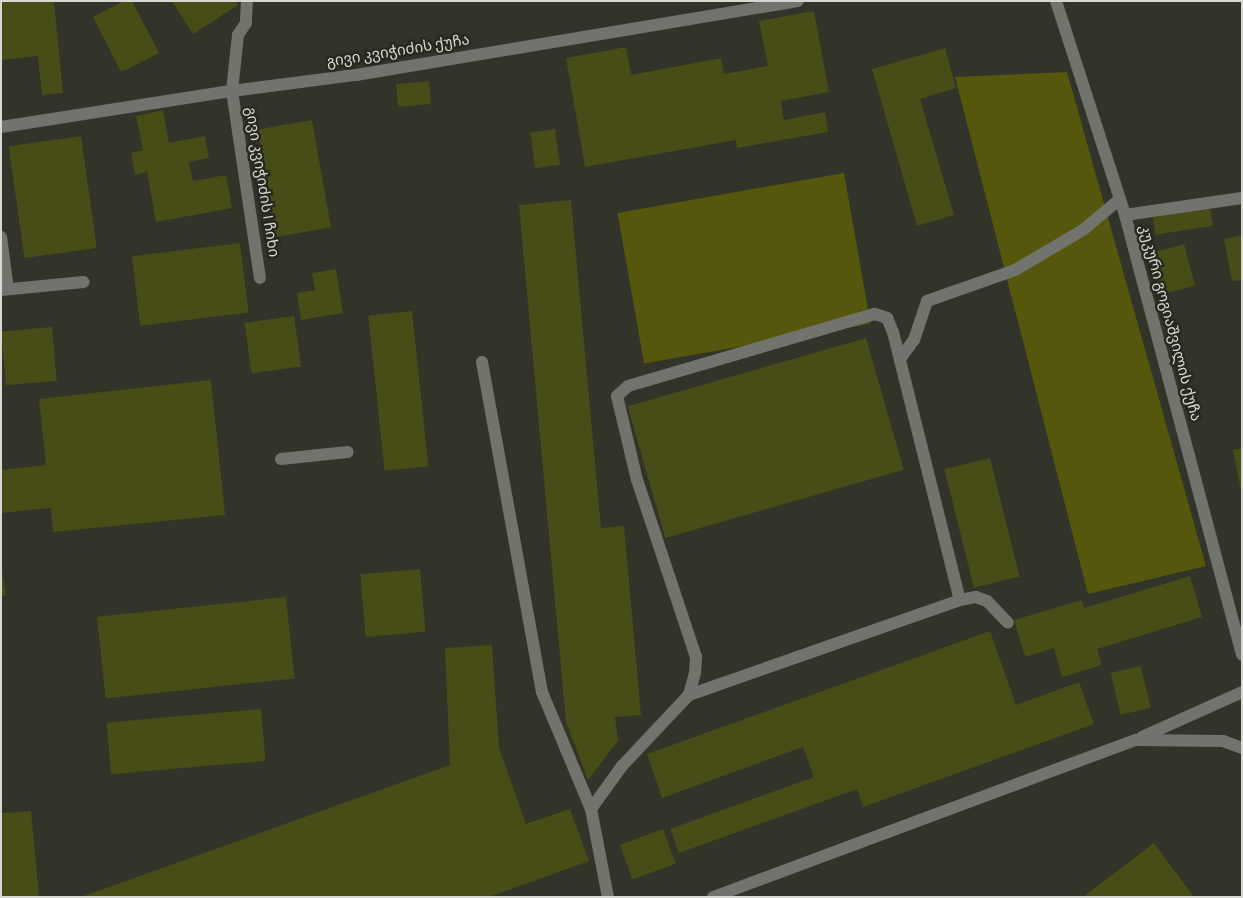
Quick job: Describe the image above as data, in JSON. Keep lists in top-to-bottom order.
{
  "streets": {
    "street": ["გივი კვიჭიძის ქუჩა", "გივი კვიჭიძის I ჩიხი", "კუკური გოგიაშვილის ქუჩა"]
  },
  "crossings": [
    ["გივი კვიჭიძის ქუჩა", "გივი კვიჭიძის I ჩიხი"]
  ]
}
